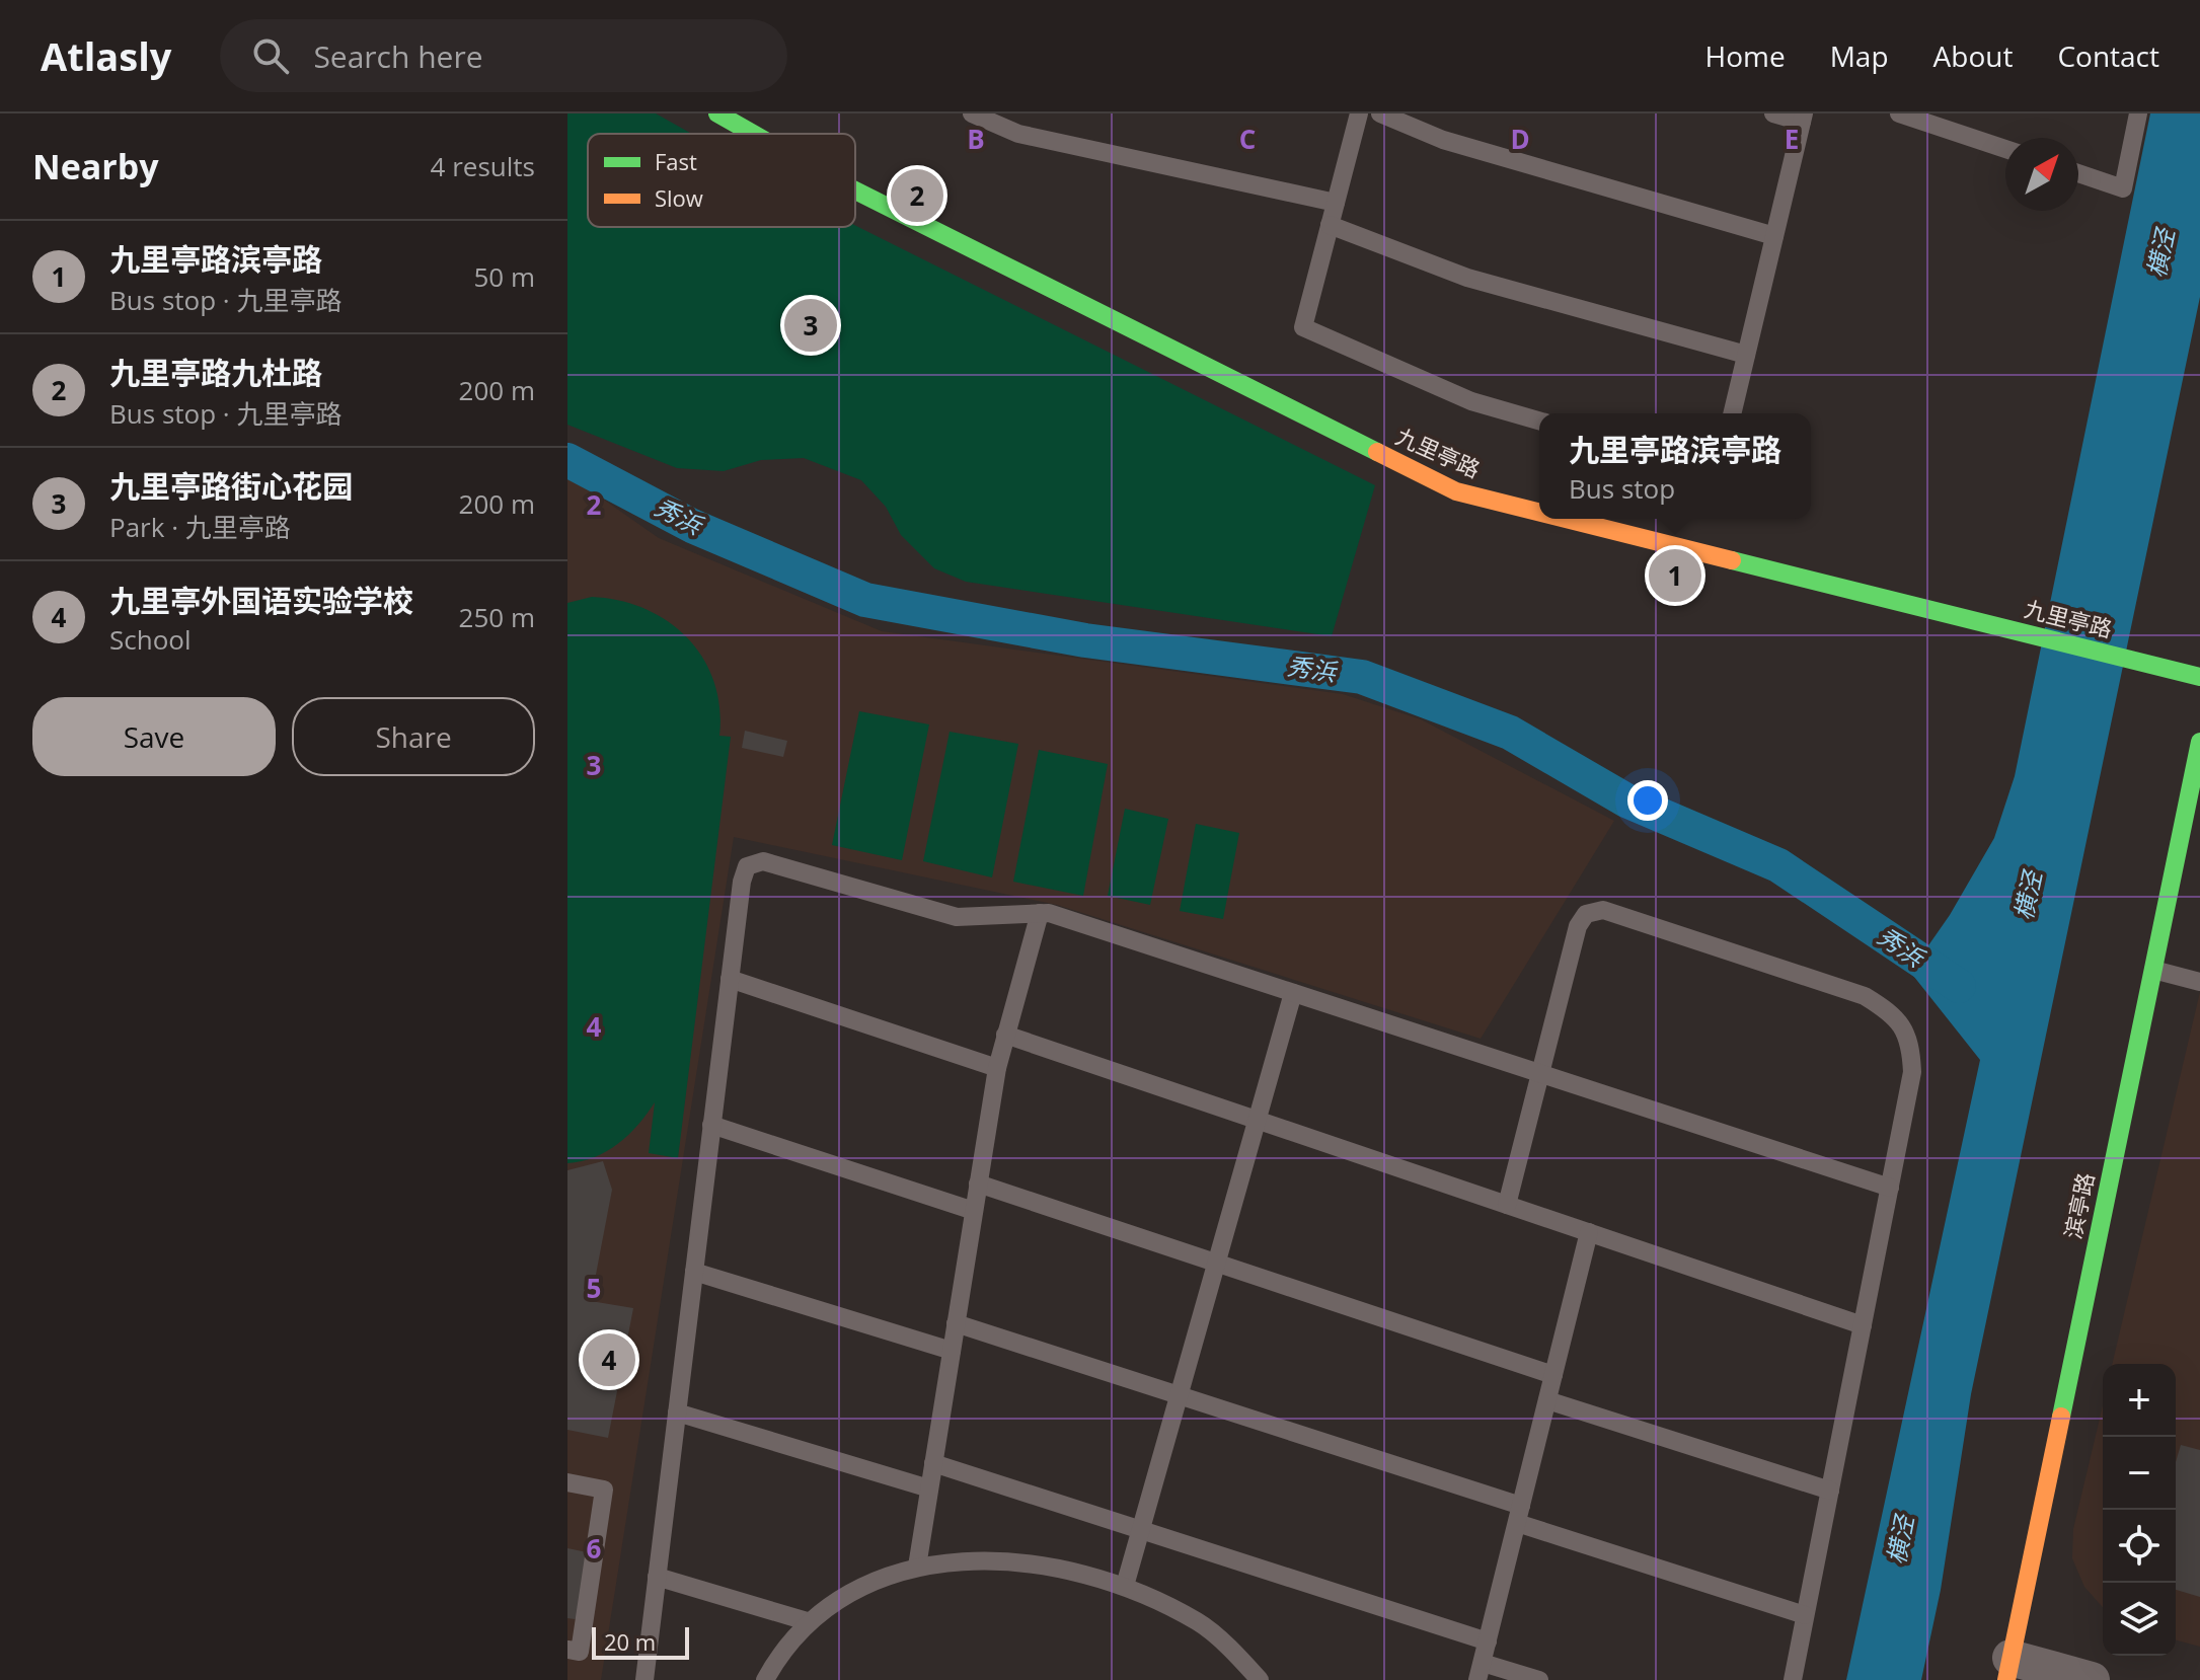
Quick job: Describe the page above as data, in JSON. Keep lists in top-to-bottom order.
{
  "streets": {
    "street": ["九里亭路", "滨亭路"]
  },
  "water": ["横泾", "秀浜"],
  "legend": ["Fast", "Slow"],
  "scale_bar": "20 m",
  "north": "top right",
  "page": {
    "header": "Atlasly",
    "search": "Search here",
    "nav": [
      "Home",
      "Map",
      "About",
      "Contact"
    ],
    "heading": ["Nearby", "4 results"],
    "pins": [
      "2",
      "3",
      "1",
      "4"
    ],
    "list": [
      {
        "mark": "1",
        "name": "九里亭路滨亭路",
        "note": "Bus stop · 九里亭路",
        "value": "50 m"
      },
      {
        "mark": "2",
        "name": "九里亭路九杜路",
        "note": "Bus stop · 九里亭路",
        "value": "200 m"
      },
      {
        "mark": "3",
        "name": "九里亭路街心花园",
        "note": "Park · 九里亭路",
        "value": "200 m"
      },
      {
        "mark": "4",
        "name": "九里亭外国语实验学校",
        "note": "School",
        "value": "250 m"
      }
    ],
    "popup": ["九里亭路滨亭路", "Bus stop"],
    "buttons": ["Save", "Share"],
    "map_buttons": ["+", "−"],
    "scale": "20 m"
  },
  "grid": {
    "columns": [
      "B",
      "C",
      "D",
      "E"
    ],
    "rows": [
      "2",
      "3",
      "4",
      "5",
      "6"
    ]
  }
}
